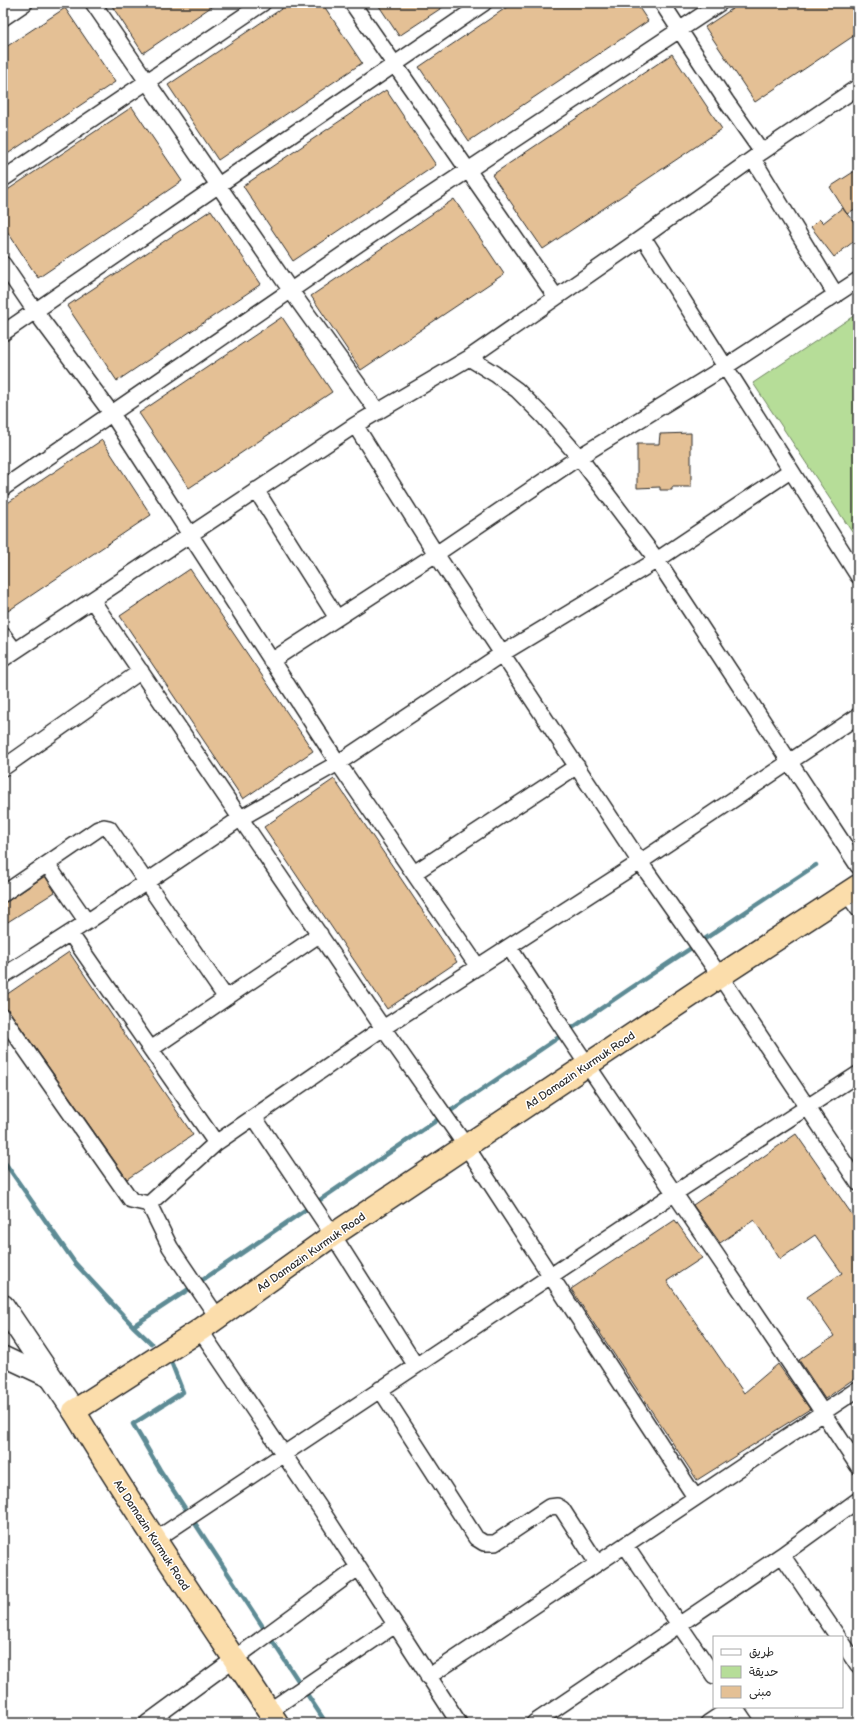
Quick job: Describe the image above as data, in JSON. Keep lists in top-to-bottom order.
{
  "streets": {
    "highway": ["Ad Damazin Kurmuk Road"]
  },
  "legend": ["طريق", "حديقة", "مبنى"]
}
